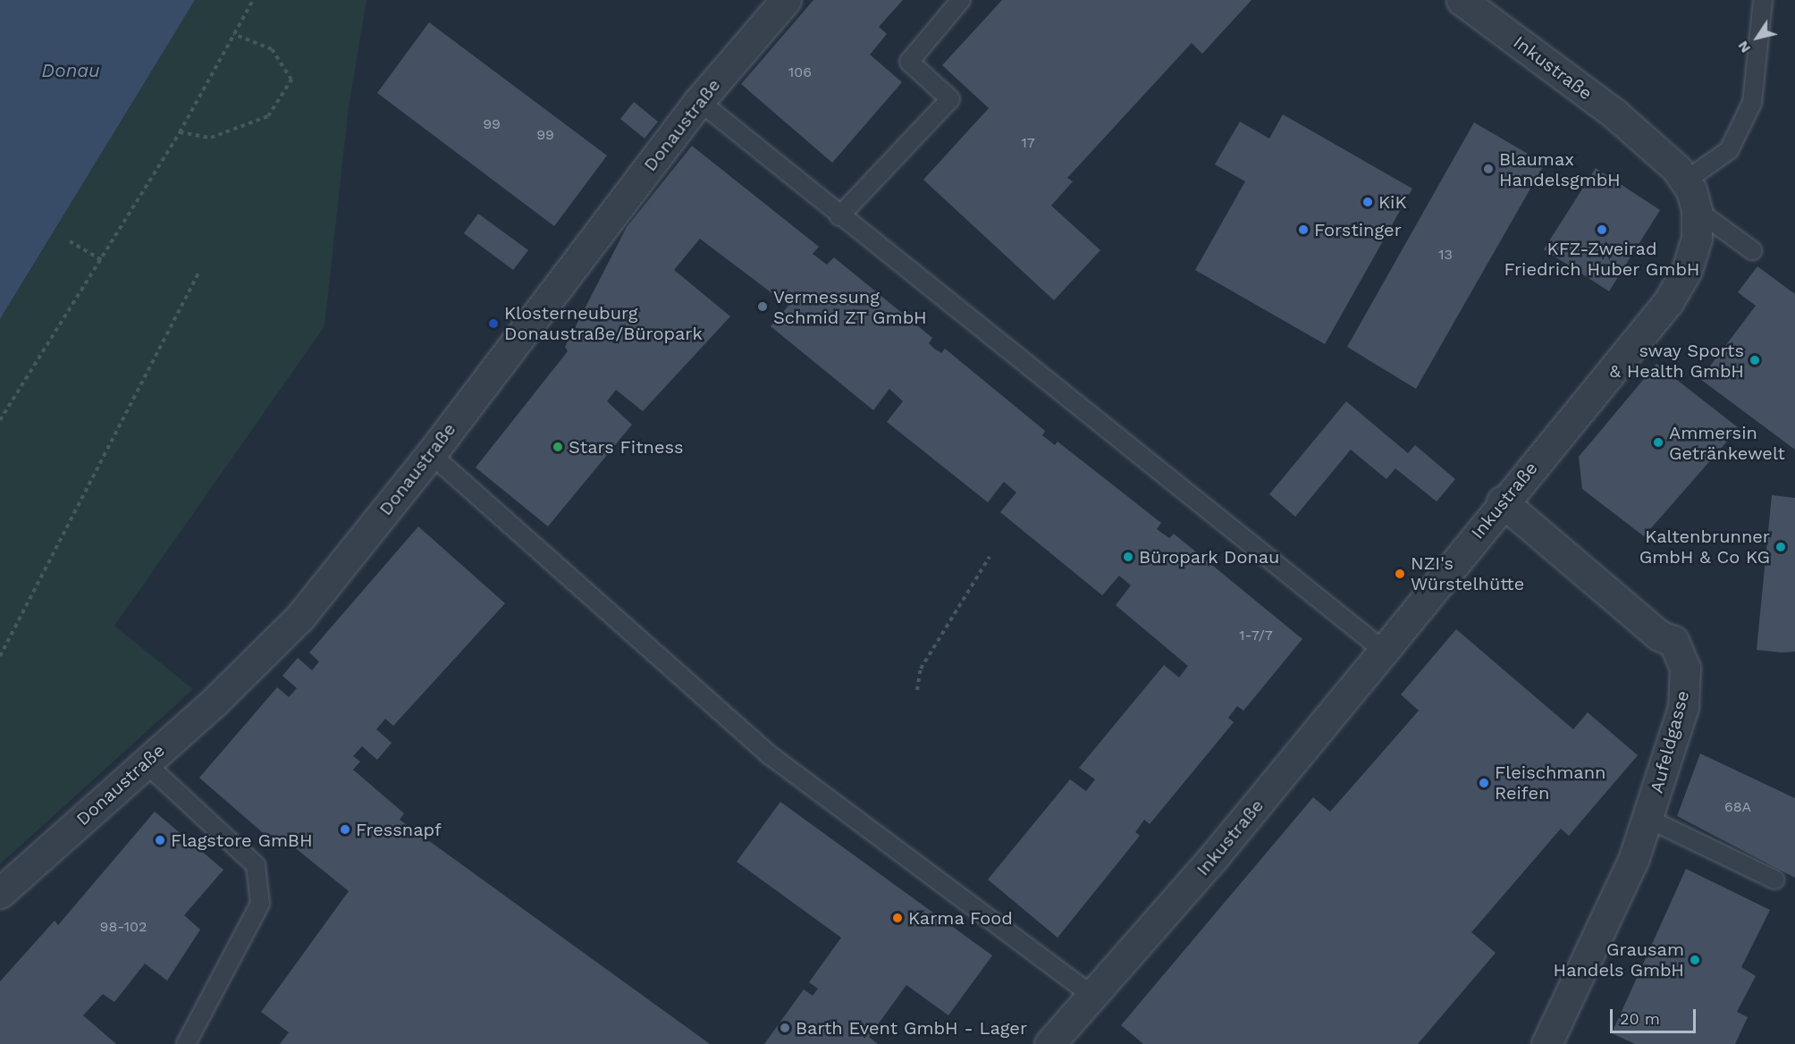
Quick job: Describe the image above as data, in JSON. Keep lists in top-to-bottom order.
{
  "streets": {
    "street": ["Inkustraße", "Donaustraße", "Aufeldgasse"]
  },
  "crossings": [
    ["Inkustraße", "Aufeldgasse"]
  ],
  "water": ["Donau"],
  "places": [
    "Blaumax HandelsgmbH",
    "KiK",
    "Forstinger",
    "KFZ-Zweirad Friedrich Huber GmbH",
    "Vermessung Schmid ZT GmbH",
    "Klosterneuburg Donaustraße/Büropark",
    "sway Sports & Health GmbH",
    "Ammersin Getränkewelt",
    "Stars Fitness",
    "Kaltenbrunner GmbH & Co KG",
    "Büropark Donau",
    "NZI's Würstelhütte",
    "Fleischmann Reifen",
    "Fressnapf",
    "Flagstore GmBH",
    "Karma Food",
    "Grausam Handels GmbH",
    "Barth Event GmbH - Lager"
  ],
  "house_numbers": [
    "106",
    "99",
    "99",
    "17",
    "13",
    "1-7/7",
    "68A",
    "98-102"
  ],
  "scale_bar": "20 m",
  "north": "bottom left"
}
